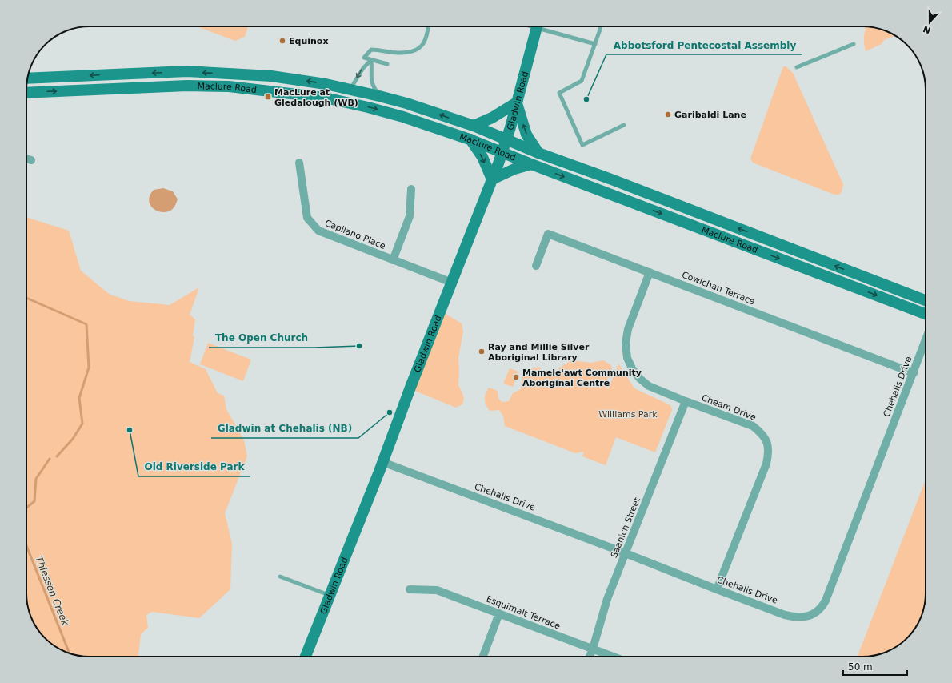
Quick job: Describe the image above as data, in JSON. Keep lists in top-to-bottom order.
{
  "streets": {
    "main road": ["Maclure Road", "Gladwin Road"],
    "street": [
      "Capilano Place",
      "Cowichan Terrace",
      "Chehalis Drive",
      "Cheam Drive",
      "Saanich Street",
      "Esquimalt Terrace"
    ]
  },
  "crossings": [
    ["Maclure Road", "Gladwin Road"],
    ["Gladwin Road", "Capilano Place"],
    ["Gladwin Road", "Chehalis Drive"],
    ["Cowichan Terrace", "Chehalis Drive"],
    ["Cowichan Terrace", "Cheam Drive"],
    ["Chehalis Drive", "Cheam Drive"],
    ["Chehalis Drive", "Saanich Street"],
    ["Cheam Drive", "Saanich Street"],
    ["Saanich Street", "Esquimalt Terrace"]
  ],
  "water": ["Thiessen Creek"],
  "parks": ["Williams Park"],
  "places": {
    "other": [
      "Equinox",
      "Abbotsford Pentecostal Assembly",
      "Garibaldi Lane",
      "The Open Church",
      "Ray and Millie Silver Aboriginal Library",
      "Mamele'awt Community Aboriginal Centre",
      "Gladwin at Chehalis (NB)",
      "Old Riverside Park"
    ],
    "transit": ["MacLure at Gledalough (WB)"]
  },
  "scale_bar": "50 m",
  "north": "bottom"
}
